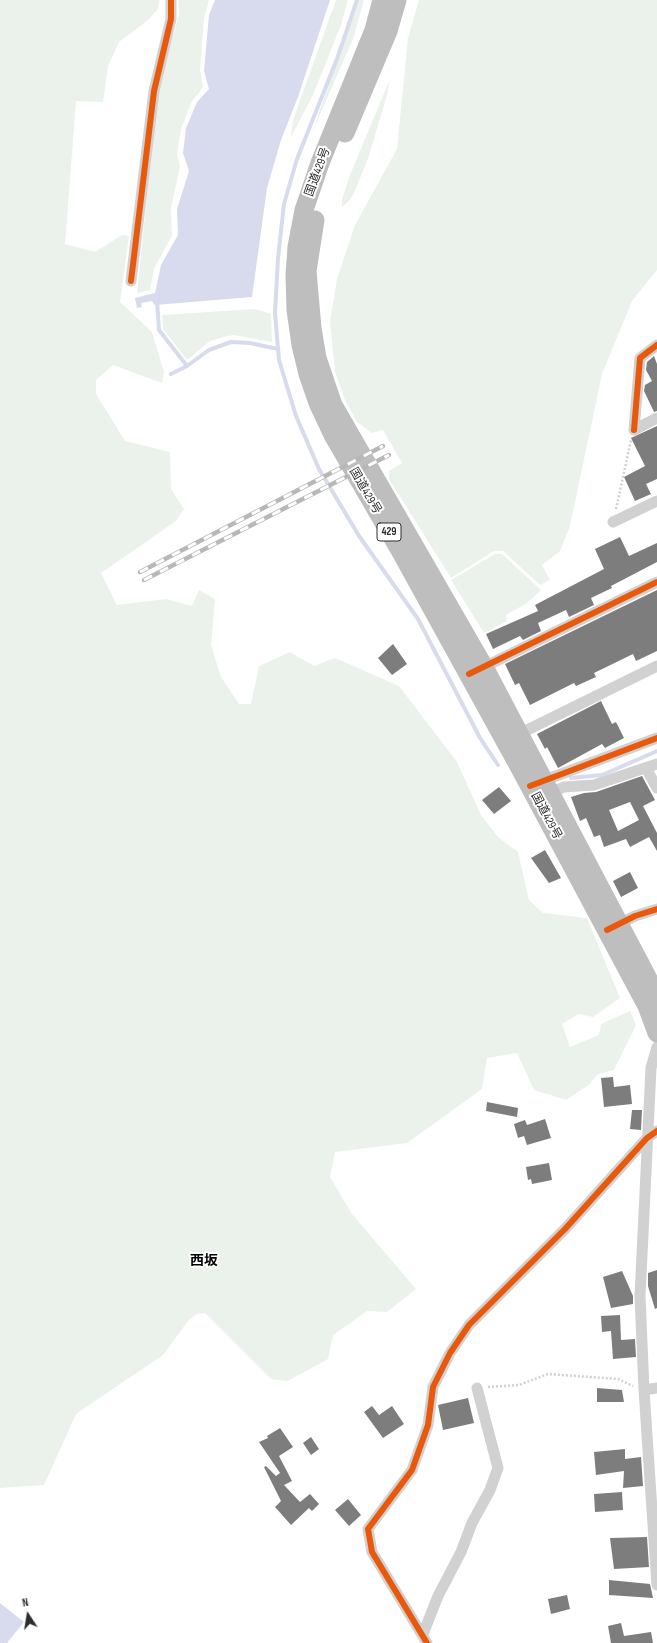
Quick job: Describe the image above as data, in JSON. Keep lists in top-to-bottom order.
{
  "streets": {
    "highway": ["国道429号", "429"]
  },
  "districts": ["西坂"],
  "north": "top"
}
